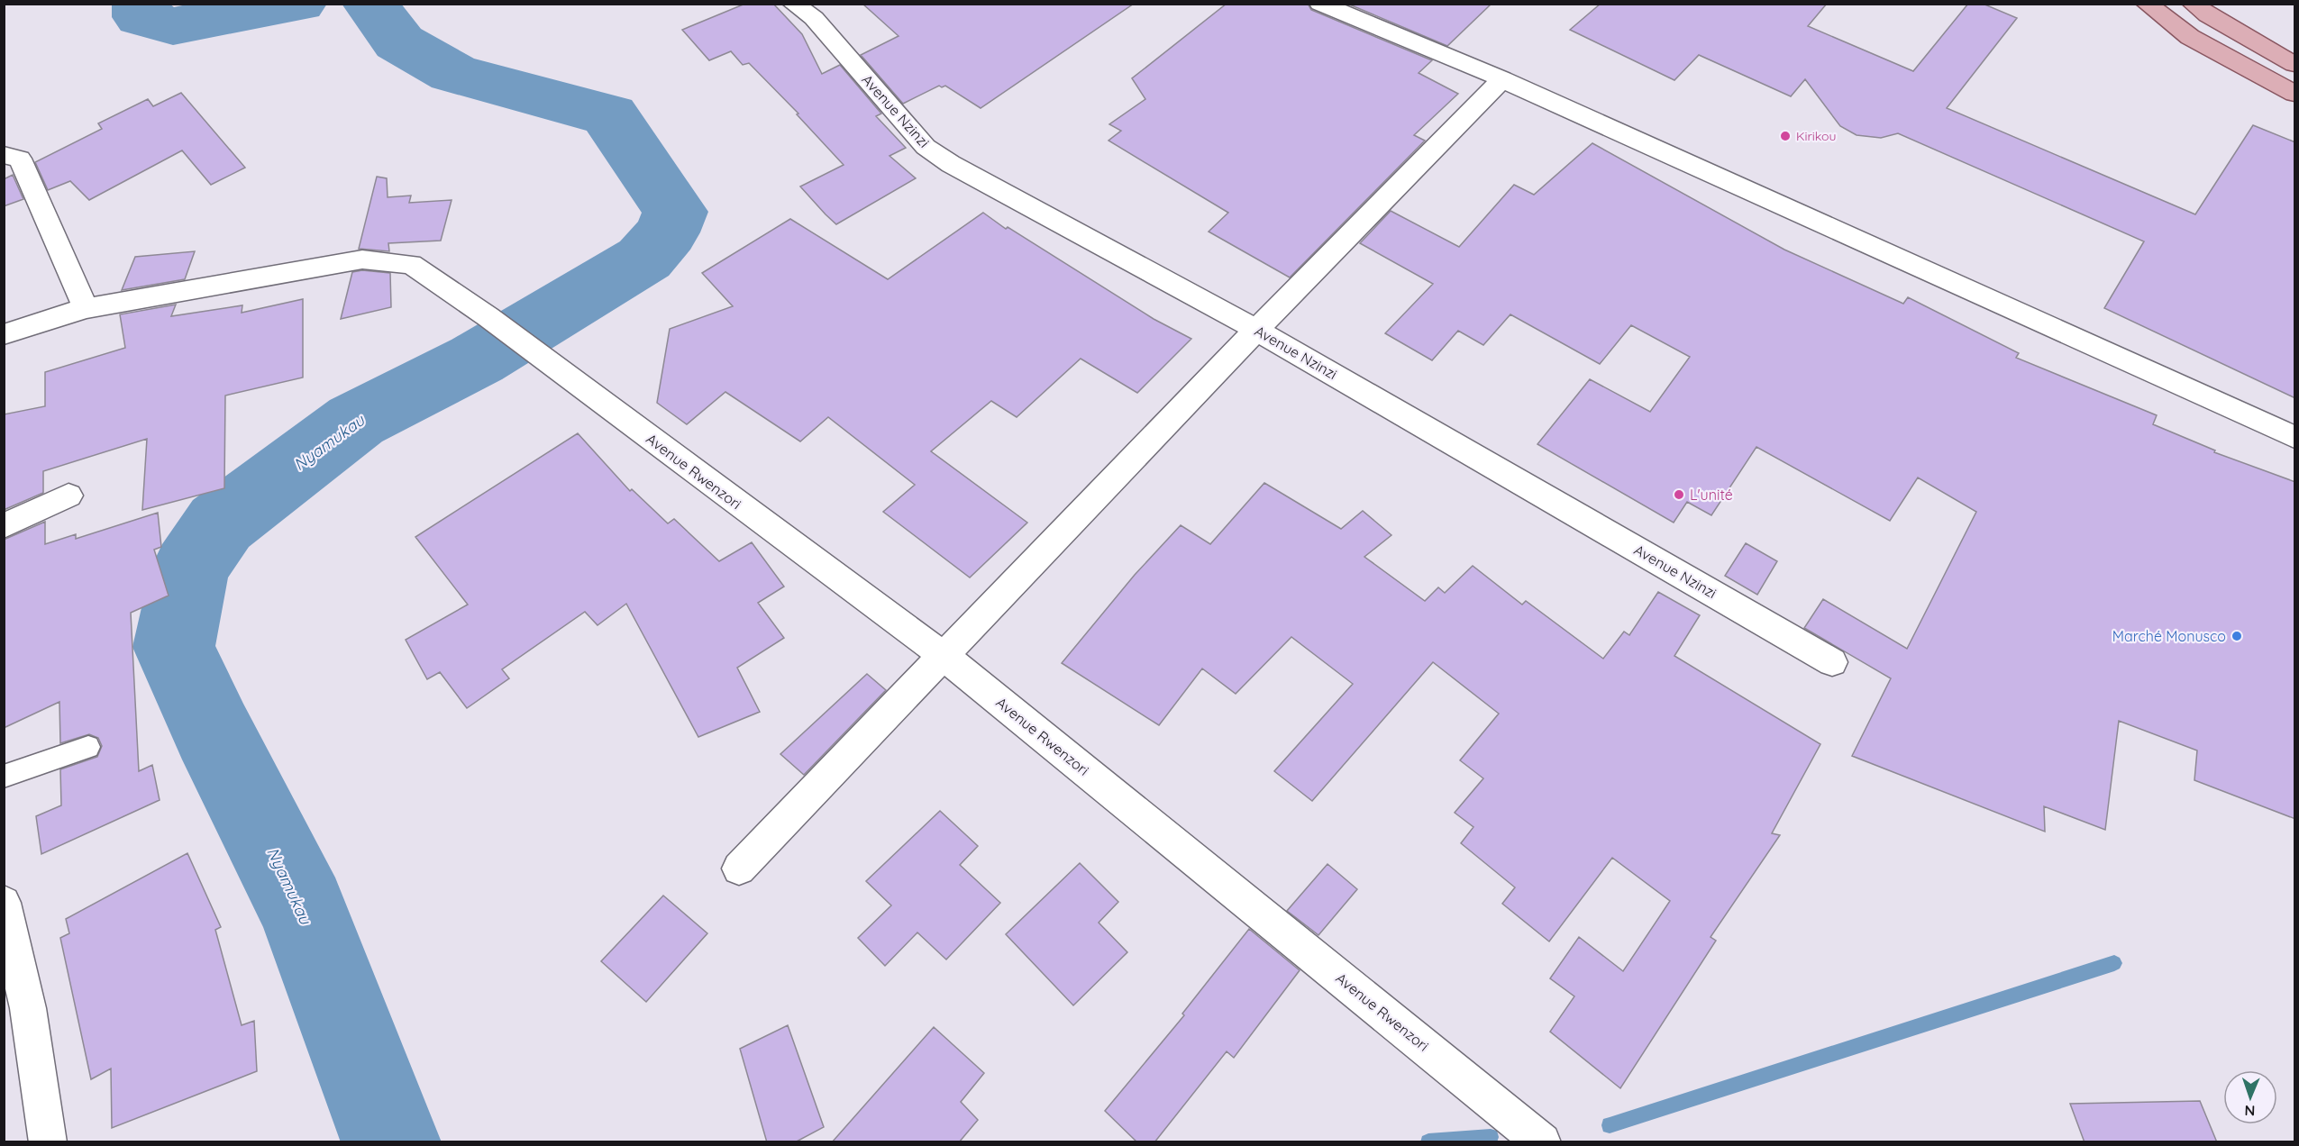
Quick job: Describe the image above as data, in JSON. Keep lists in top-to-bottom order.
{
  "streets": {
    "street": ["Avenue Nzinzi", "Avenue Rwenzori"]
  },
  "water": ["Nyamukau"],
  "places": ["Kirikou", "L'unité", "Marché Monusco"],
  "north": "bottom"
}
